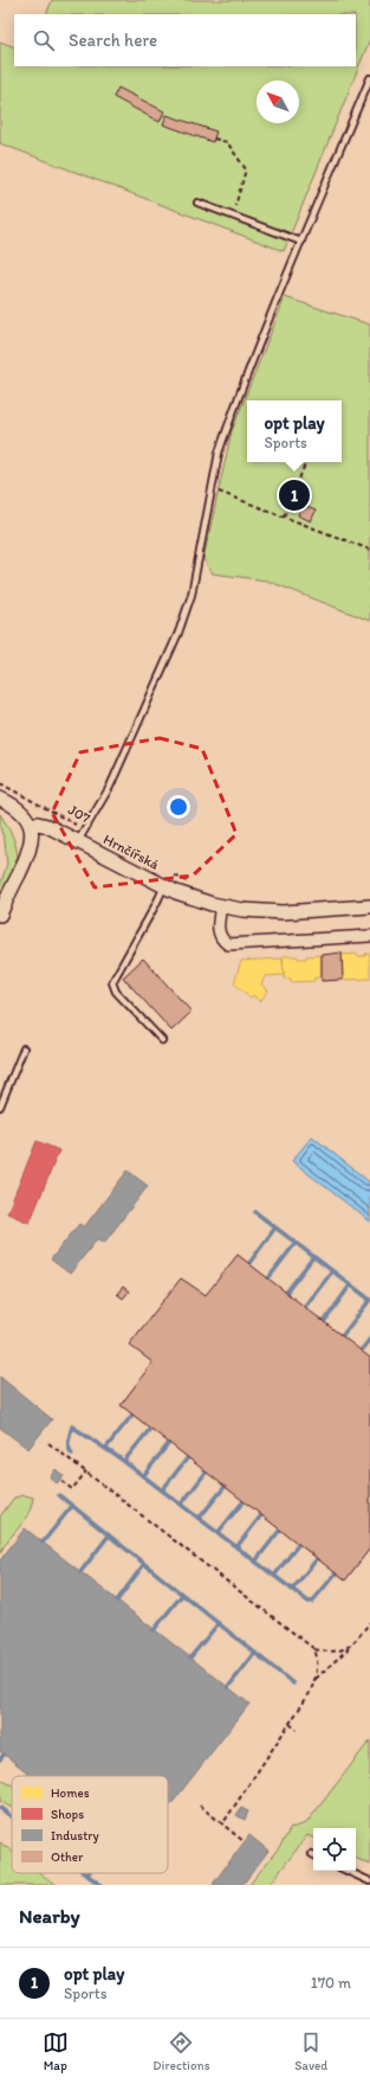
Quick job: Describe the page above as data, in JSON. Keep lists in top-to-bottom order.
{
  "streets": {
    "street": ["Hrnčířská"],
    "path": ["J07"]
  },
  "legend": [
    "Homes",
    "Shops",
    "Industry",
    "Other"
  ],
  "north": "top left",
  "page": {
    "search": "Search here",
    "popup": ["opt play", "Sports"],
    "pins": "1",
    "heading": "Nearby",
    "list": [
      {
        "mark": "1",
        "name": "opt play",
        "note": "Sports",
        "value": "170 m"
      }
    ],
    "nav": ["Map", "Directions", "Saved"]
  }
}
